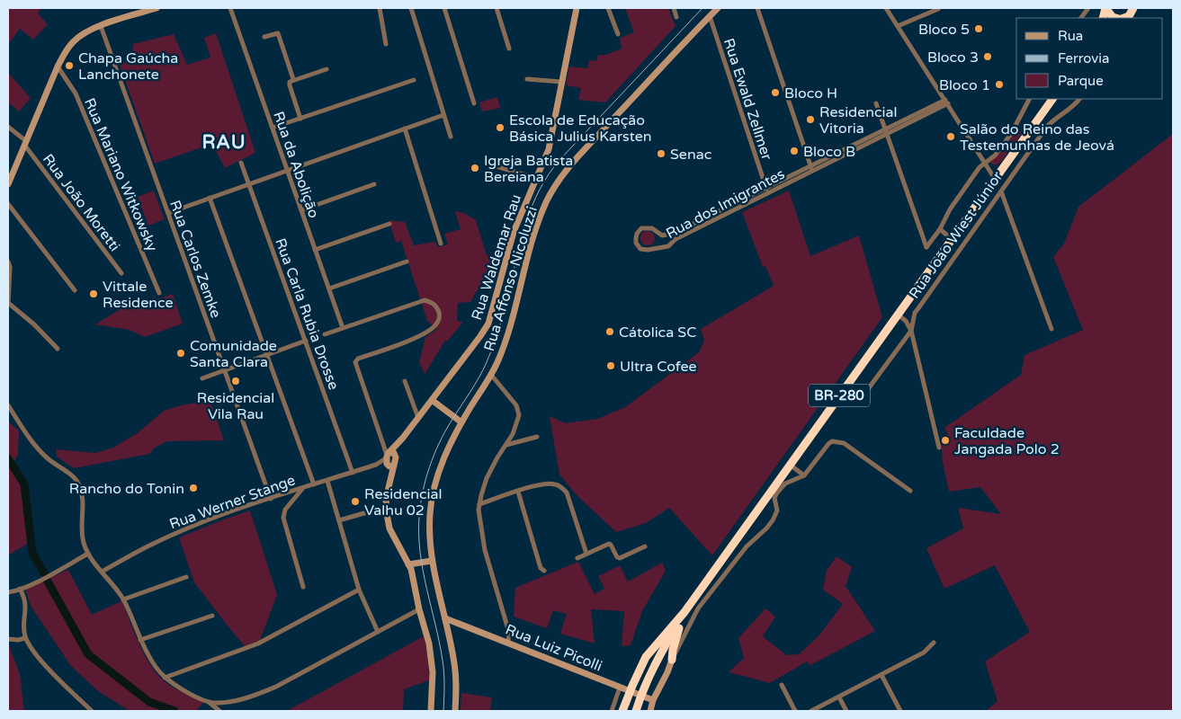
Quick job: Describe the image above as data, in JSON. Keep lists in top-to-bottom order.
{
  "streets": {
    "highway": ["BR-280"],
    "street": [
      "Rua Ewald Zellmer",
      "Rua da Abolição",
      "Rua Mariano Witkowsky",
      "Rua João Moretti",
      "Rua dos Imigrantes",
      "Rua João Wiest Júnior",
      "Rua Waldemar Rau",
      "Rua Carlos Zemke",
      "Rua Affonso Nicoluzzi",
      "Rua Carla Rubia Drosse",
      "Rua Werner Stange",
      "Rua Luiz Picolli"
    ]
  },
  "crossings": [
    ["Rua Ewald Zellmer", "Rua dos Imigrantes"],
    ["Rua Ewald Zellmer", "Rua Affonso Nicoluzzi"],
    ["Rua Waldemar Rau", "Rua Werner Stange"],
    ["Rua Carlos Zemke", "Rua Werner Stange"],
    ["Rua Affonso Nicoluzzi", "Rua Luiz Picolli"],
    ["Rua Carla Rubia Drosse", "Rua Werner Stange"]
  ],
  "districts": ["RAU"],
  "places": [
    "Bloco 5",
    "Bloco 3",
    "Chapa Gaúcha Lanchonete",
    "Bloco 1",
    "Bloco H",
    "Residencial Vitoria",
    "Escola de Educação Básica Julius Karsten",
    "Salão do Reino das Testemunhas de Jeová",
    "Bloco B",
    "Senac",
    "Igreja Batista Bereiana",
    "Vittale Residence",
    "Cátolica SC",
    "Comunidade Santa Clara",
    "Ultra Cofee",
    "Residencial Vila Rau",
    "Faculdade Jangada Polo 2",
    "Rancho do Tonin",
    "Residencial Valhu 02"
  ],
  "legend": ["Rua", "Ferrovia", "Parque"]
}
